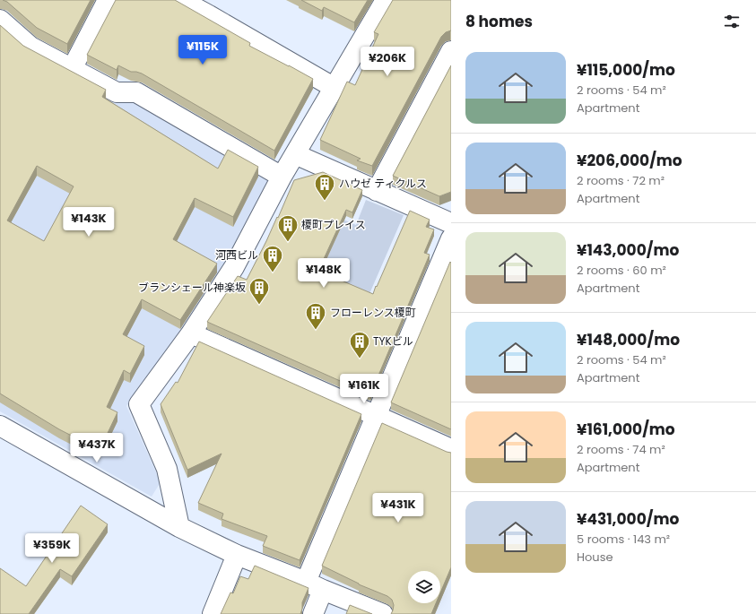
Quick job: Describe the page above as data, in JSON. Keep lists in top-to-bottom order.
{
  "places": {
    "building": [
      "ハウゼ ティクルス",
      "榎町プレイス",
      "河西ビル",
      "ブランシェール神楽坂",
      "フローレンス榎町",
      "TYKビル"
    ]
  },
  "page": {
    "heading": "8 homes",
    "price": [
      "¥115K",
      "¥206K",
      "¥143K",
      "¥148K",
      "¥161K",
      "¥437K",
      "¥431K",
      "¥359K"
    ],
    "list": [
      {
        "name": "¥115,000/mo",
        "note": "2 rooms · 54 m² · Apartment"
      },
      {
        "name": "¥206,000/mo",
        "note": "2 rooms · 72 m² · Apartment"
      },
      {
        "name": "¥143,000/mo",
        "note": "2 rooms · 60 m² · Apartment"
      },
      {
        "name": "¥148,000/mo",
        "note": "2 rooms · 54 m² · Apartment"
      },
      {
        "name": "¥161,000/mo",
        "note": "2 rooms · 74 m² · Apartment"
      },
      {
        "name": "¥431,000/mo",
        "note": "5 rooms · 143 m² · House"
      }
    ]
  }
}
